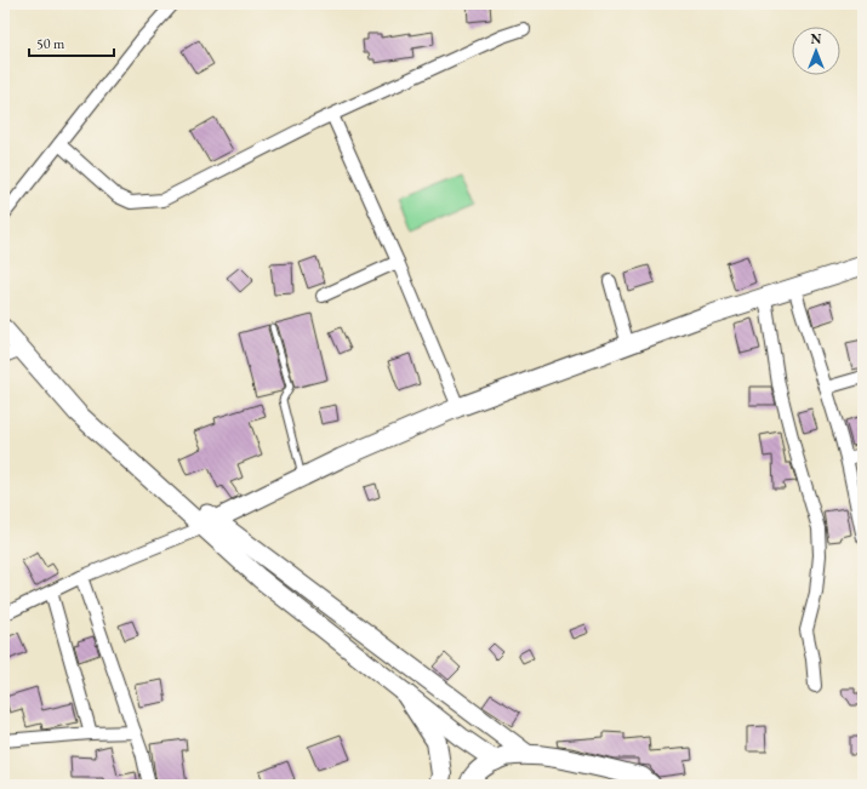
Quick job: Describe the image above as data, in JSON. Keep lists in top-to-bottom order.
{
  "scale_bar": "50 m",
  "north": "top"
}
